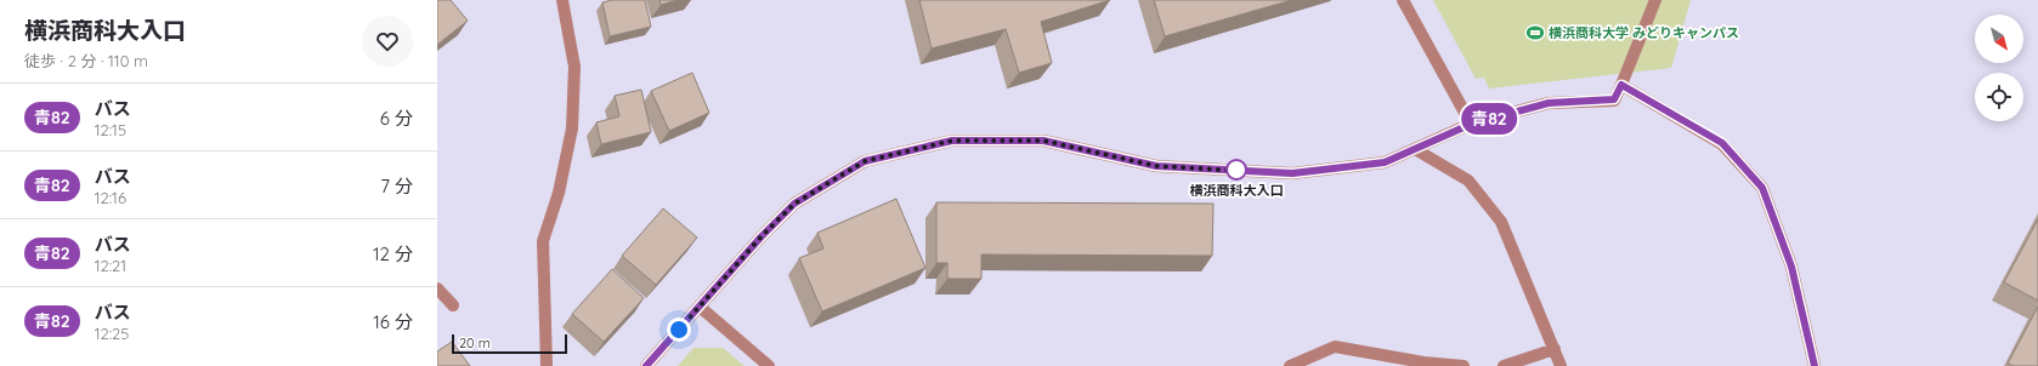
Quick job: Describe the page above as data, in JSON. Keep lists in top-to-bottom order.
{
  "places": {
    "sports": ["横浜商科大学 みどりキャンパス"],
    "other": ["横浜商科大入口"]
  },
  "lines": ["bus line 青82"],
  "scale_bar": "20 m",
  "north": "bottom right",
  "page": {
    "heading": ["横浜商科大入口", "徒歩 · 2 分 · 110 m"],
    "on_map": "青82",
    "list": [
      {
        "mark": "青82",
        "name": "バス",
        "note": "12:15",
        "value": "6 分"
      },
      {
        "mark": "青82",
        "name": "バス",
        "note": "12:16",
        "value": "7 分"
      },
      {
        "mark": "青82",
        "name": "バス",
        "note": "12:21",
        "value": "12 分"
      },
      {
        "mark": "青82",
        "name": "バス",
        "note": "12:25",
        "value": "16 分"
      }
    ],
    "scale": "20 m"
  }
}
